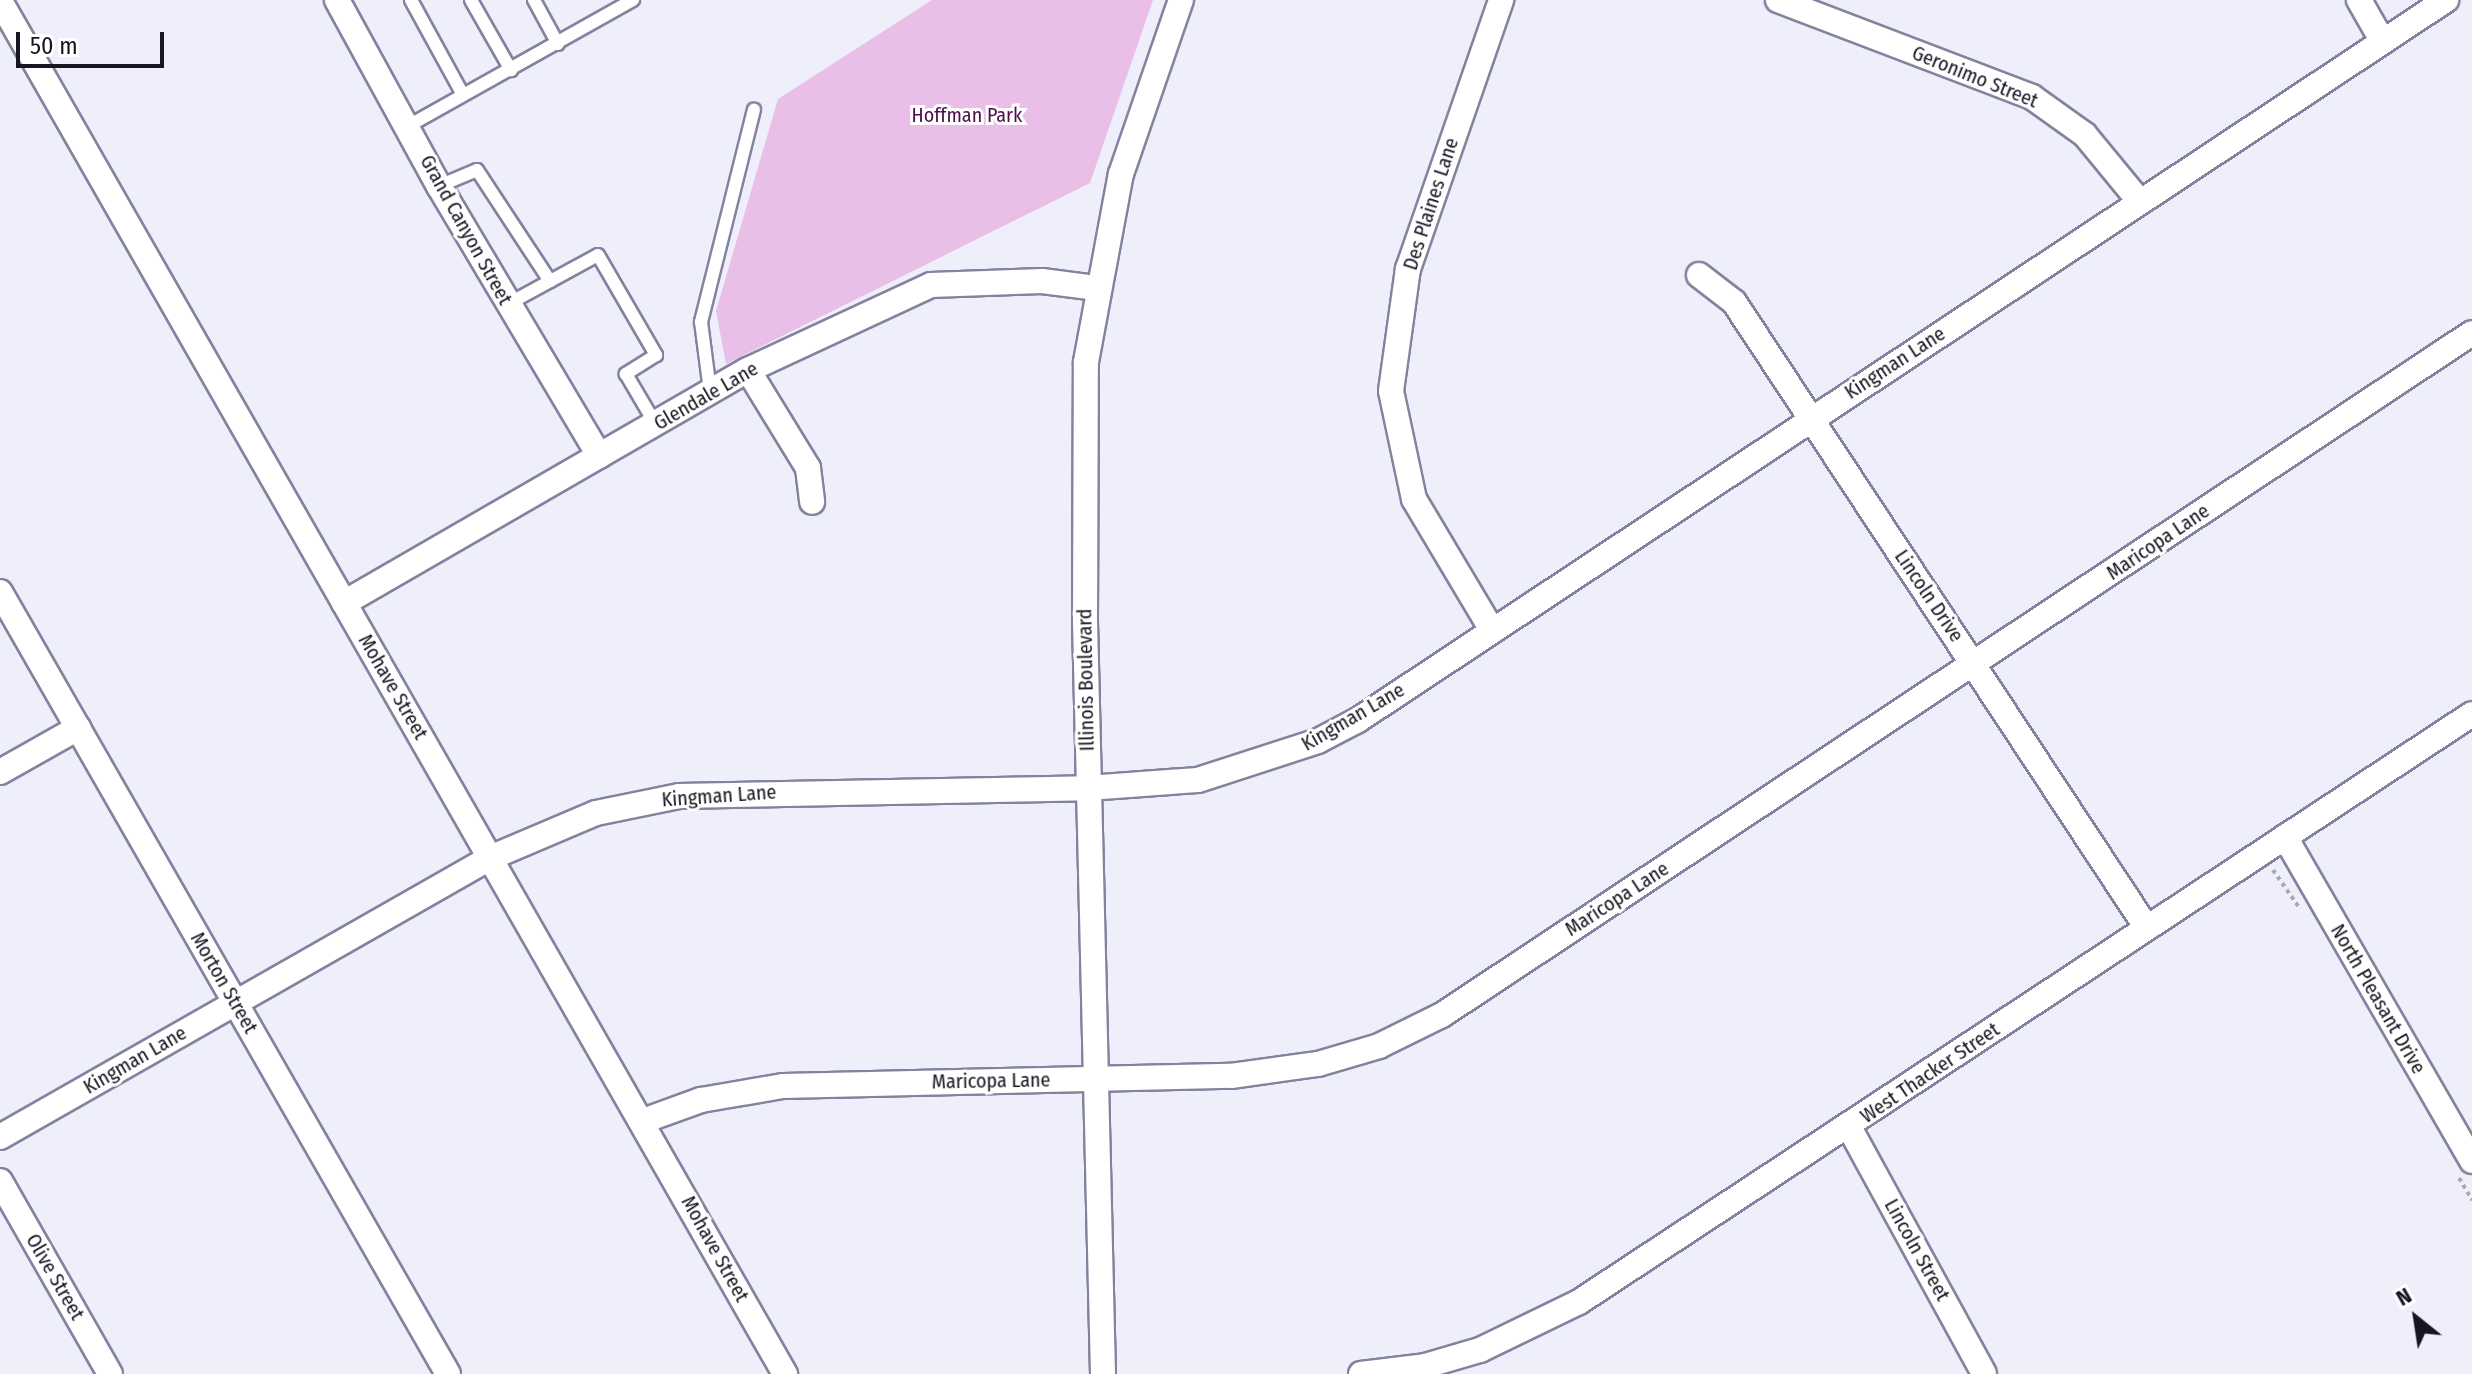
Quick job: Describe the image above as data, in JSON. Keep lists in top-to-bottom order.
{
  "streets": {
    "street": [
      "Geronimo Street",
      "Des Plaines Lane",
      "Grand Canyon Street",
      "Kingman Lane",
      "Glendale Lane",
      "Maricopa Lane",
      "Lincoln Drive",
      "Illinois Boulevard",
      "Mohave Street",
      "Morton Street",
      "North Pleasant Drive",
      "West Thacker Street",
      "Lincoln Street",
      "Olive Street"
    ]
  },
  "crossings": [
    ["Geronimo Street", "Kingman Lane"],
    ["Des Plaines Lane", "Kingman Lane"],
    ["Grand Canyon Street", "Glendale Lane"],
    ["Kingman Lane", "Lincoln Drive"],
    ["Kingman Lane", "Illinois Boulevard"],
    ["Kingman Lane", "Mohave Street"],
    ["Kingman Lane", "Morton Street"],
    ["Glendale Lane", "Illinois Boulevard"],
    ["Glendale Lane", "Mohave Street"],
    ["Maricopa Lane", "Lincoln Drive"],
    ["Maricopa Lane", "Illinois Boulevard"],
    ["Maricopa Lane", "Mohave Street"],
    ["Lincoln Drive", "West Thacker Street"],
    ["North Pleasant Drive", "West Thacker Street"],
    ["West Thacker Street", "Lincoln Street"]
  ],
  "parks": ["Hoffman Park"],
  "scale_bar": "50 m",
  "north": "top left"
}
